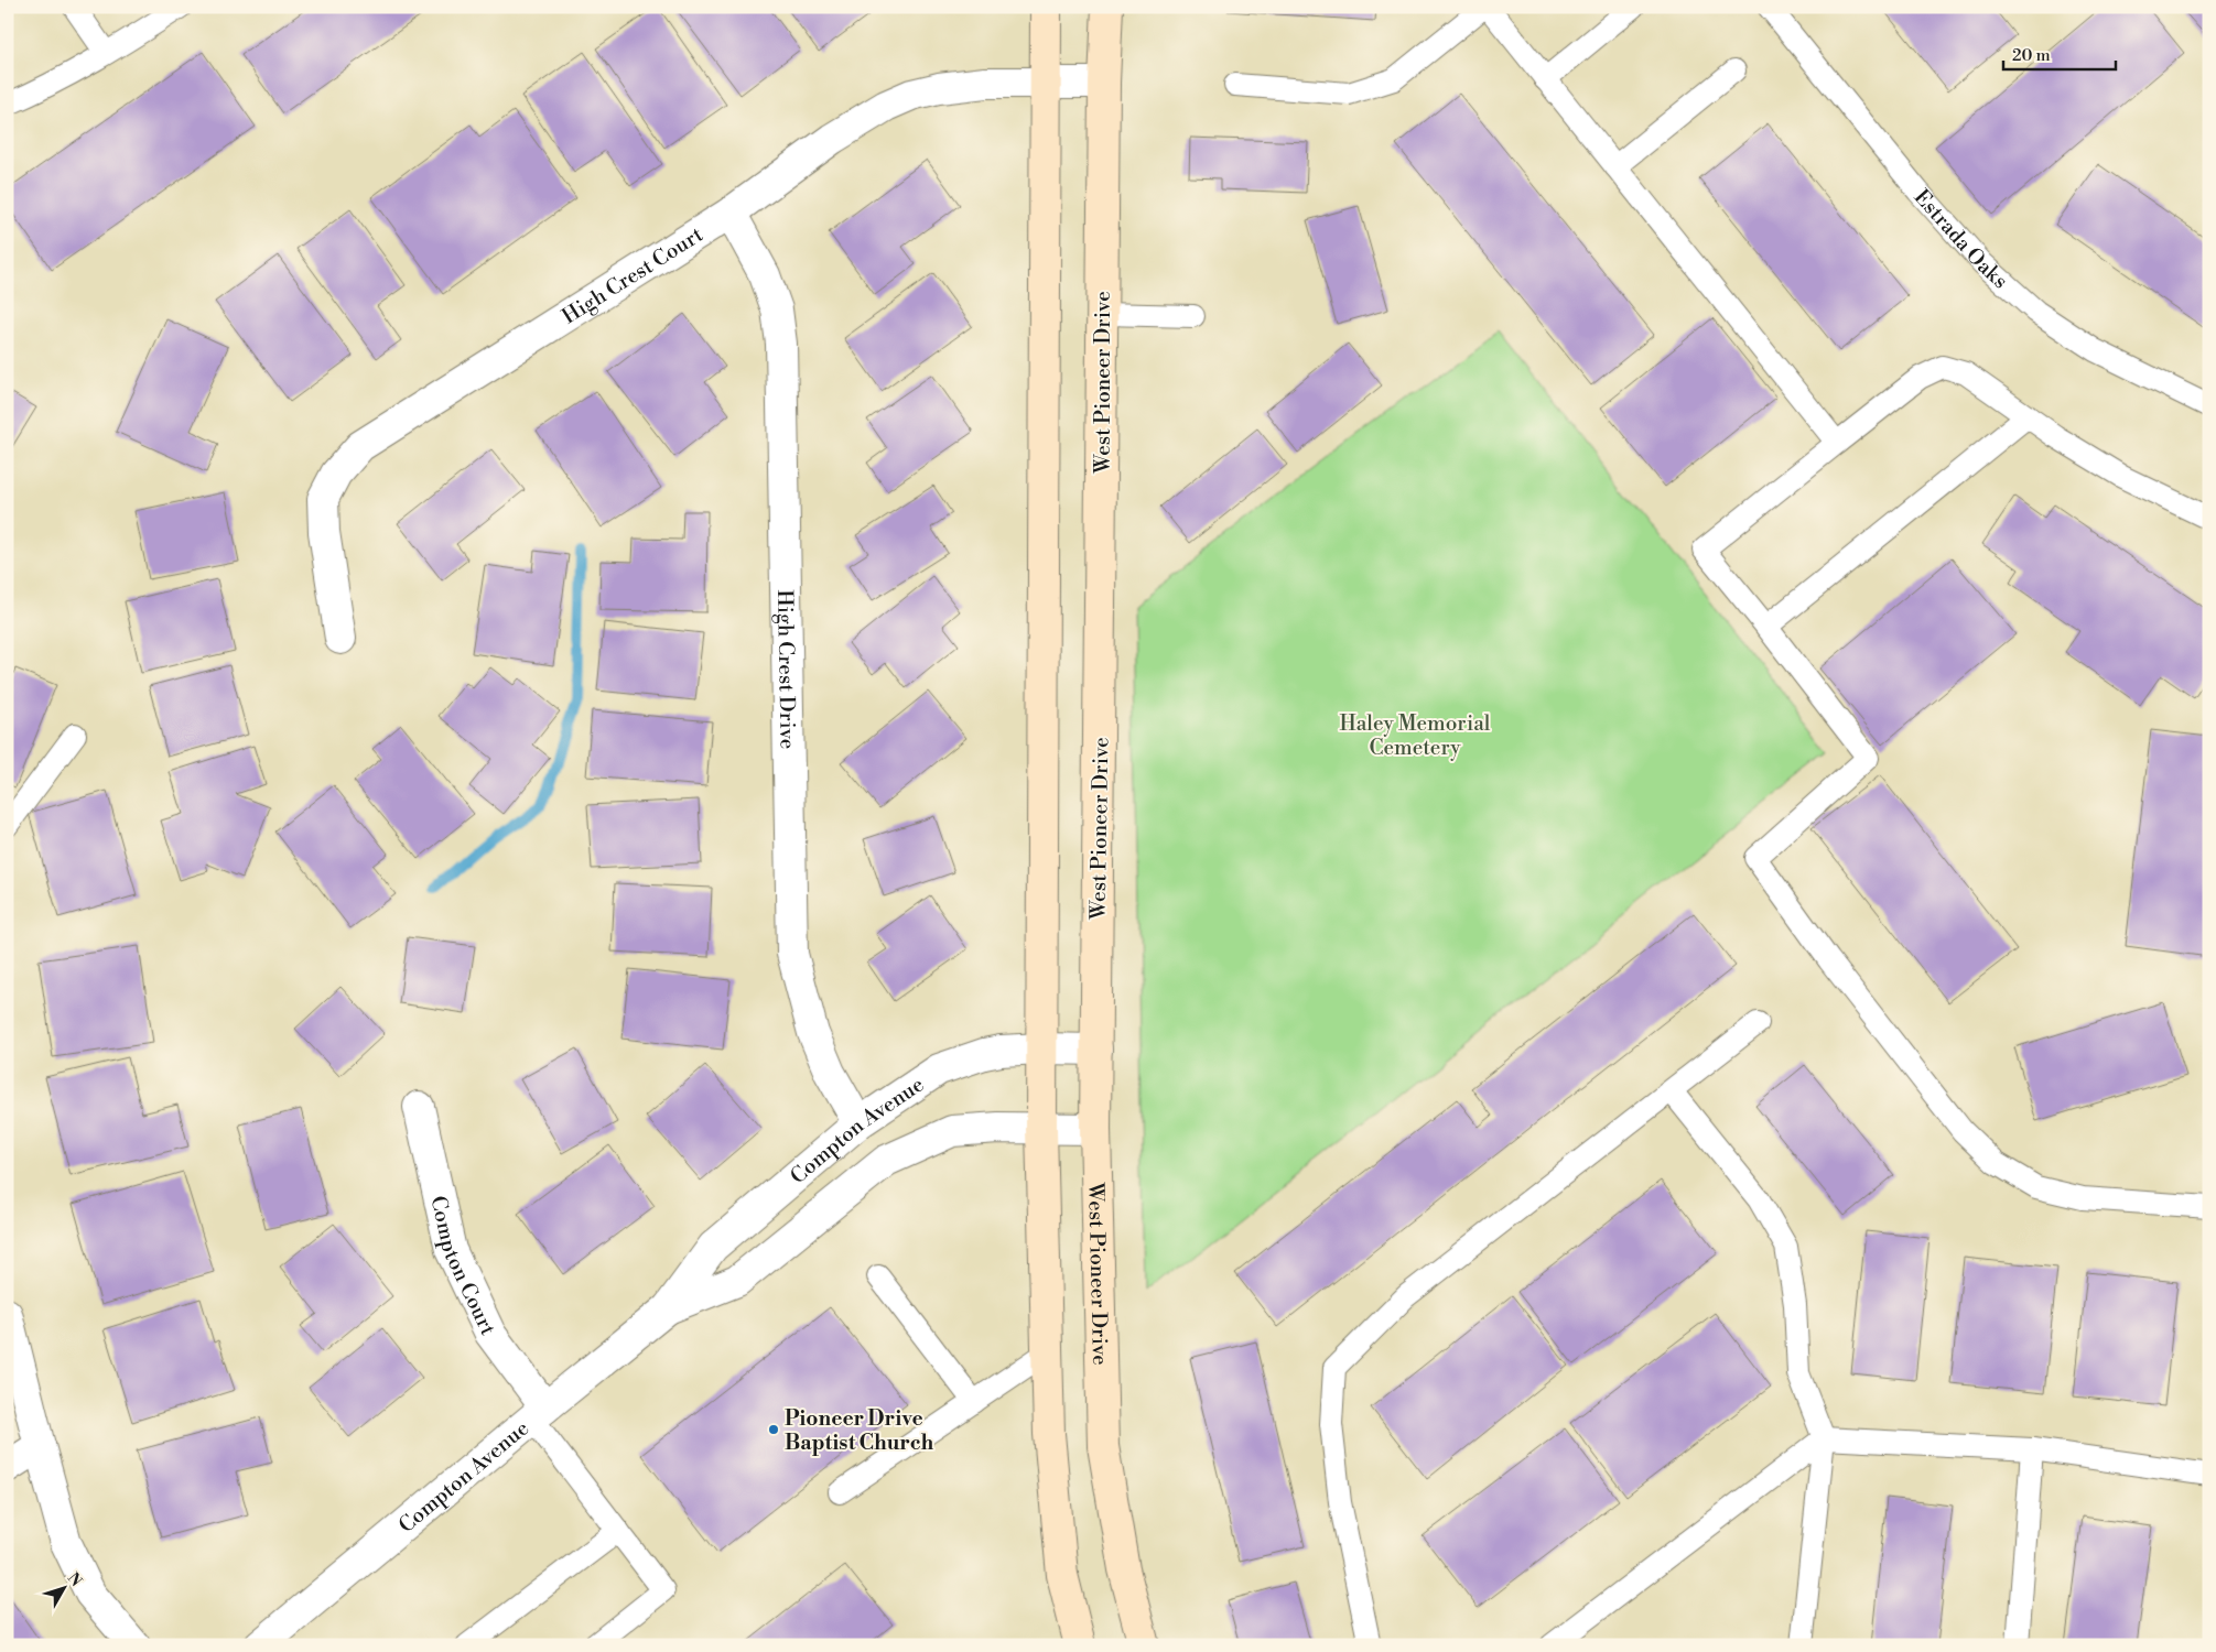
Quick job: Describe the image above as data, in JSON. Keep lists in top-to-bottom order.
{
  "streets": {
    "main road": ["West Pioneer Drive"],
    "street": [
      "High Crest Court",
      "High Crest Drive",
      "Compton Avenue",
      "Compton Court"
    ],
    "lane": ["Estrada Oaks"]
  },
  "crossings": [
    ["High Crest Court", "West Pioneer Drive"],
    ["High Crest Court", "High Crest Drive"],
    ["West Pioneer Drive", "Compton Avenue"],
    ["High Crest Drive", "Compton Avenue"],
    ["Compton Avenue", "Compton Court"]
  ],
  "parks": ["Haley Memorial Cemetery"],
  "places": ["Pioneer Drive Baptist Church"],
  "scale_bar": "20 m",
  "north": "top right"
}
